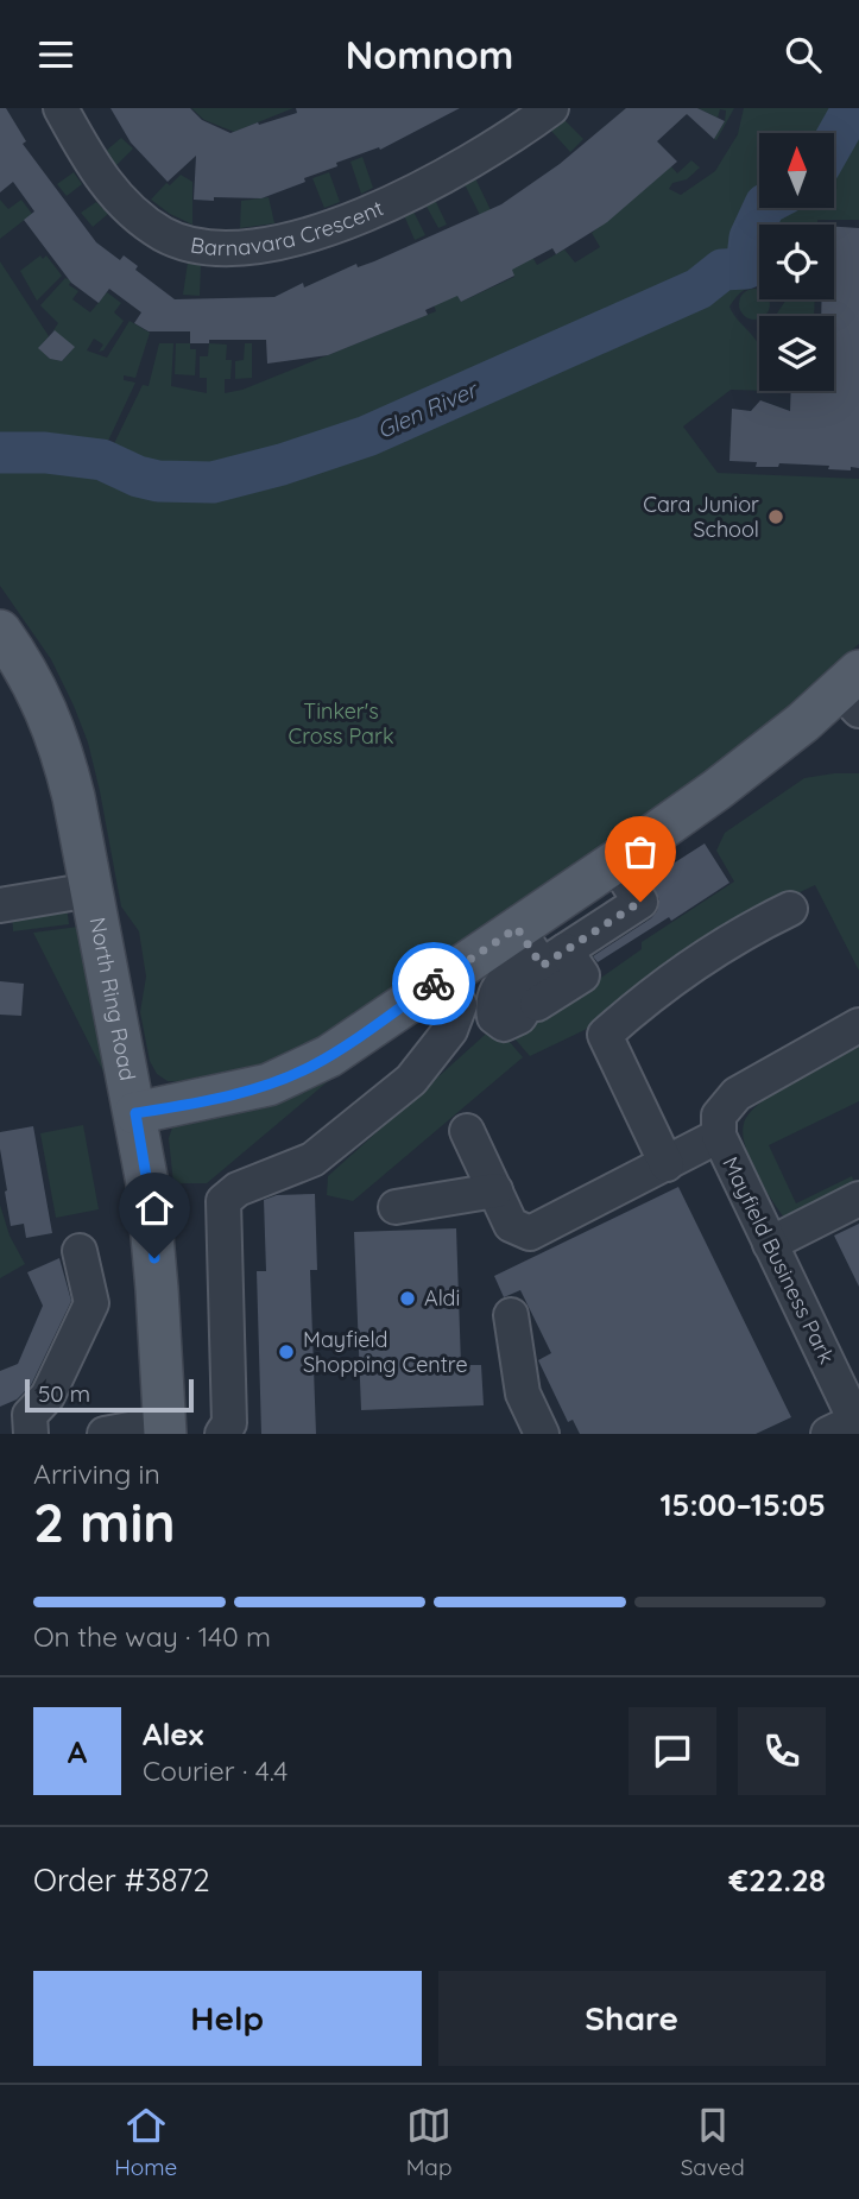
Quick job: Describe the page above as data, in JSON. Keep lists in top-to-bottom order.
{
  "streets": {
    "main road": ["North Ring Road"],
    "street": ["Barnavara Crescent", "Mayfield Business Park"]
  },
  "water": ["Glen River"],
  "parks": ["Tinker's Cross Park"],
  "places": ["Cara Junior School", "Aldi", "Mayfield Shopping Centre"],
  "scale_bar": "50 m",
  "north": "top",
  "page": {
    "header": "Nomnom",
    "scale": "50 m",
    "heading": ["2 min", "Arriving in", "15:00–15:05"],
    "panel": [
      "Alex",
      "Courier · 4.4",
      "Order #3872",
      "€22.28"
    ],
    "bar": "On the way · 140 m",
    "round": "A",
    "buttons": ["Help", "Share"],
    "tabs": ["Home", "Map", "Saved"]
  }
}
